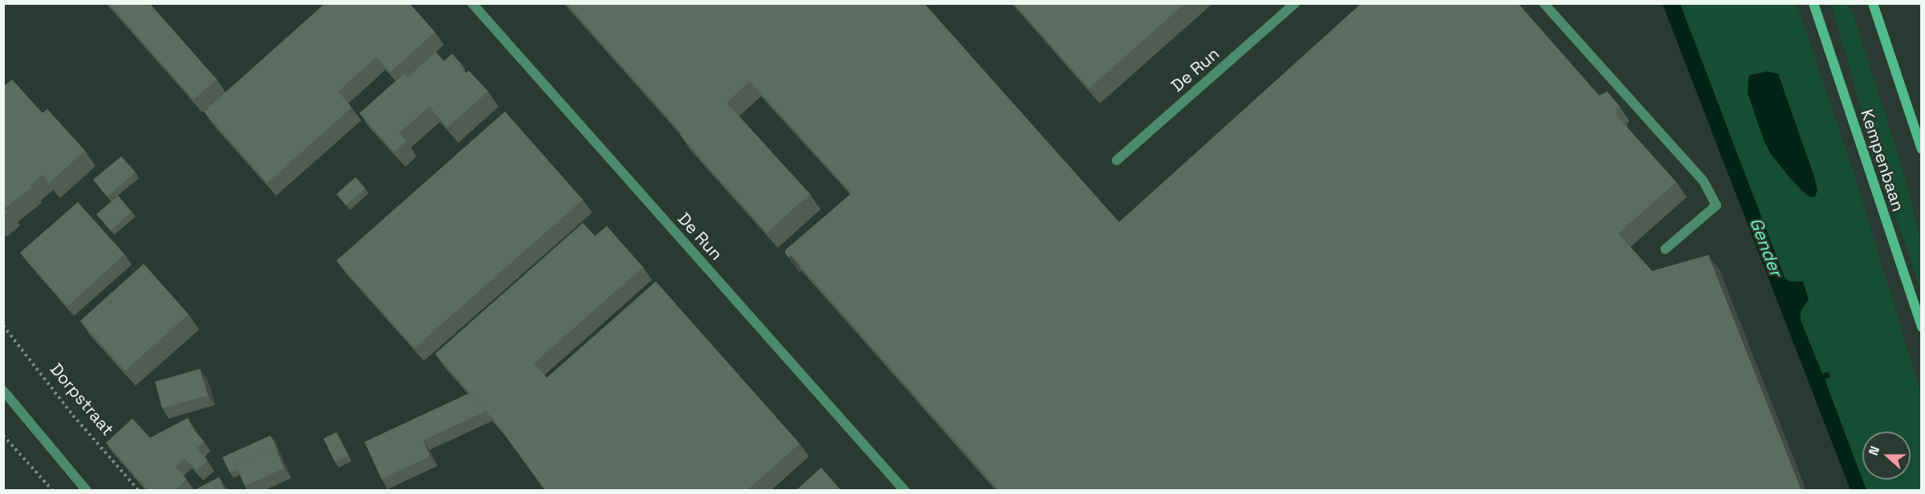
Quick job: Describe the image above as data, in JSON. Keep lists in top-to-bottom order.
{
  "streets": {
    "main road": ["Kempenbaan"],
    "street": ["De Run"],
    "path": ["Dorpstraat"]
  },
  "water": ["Gender"],
  "north": "left"
}
